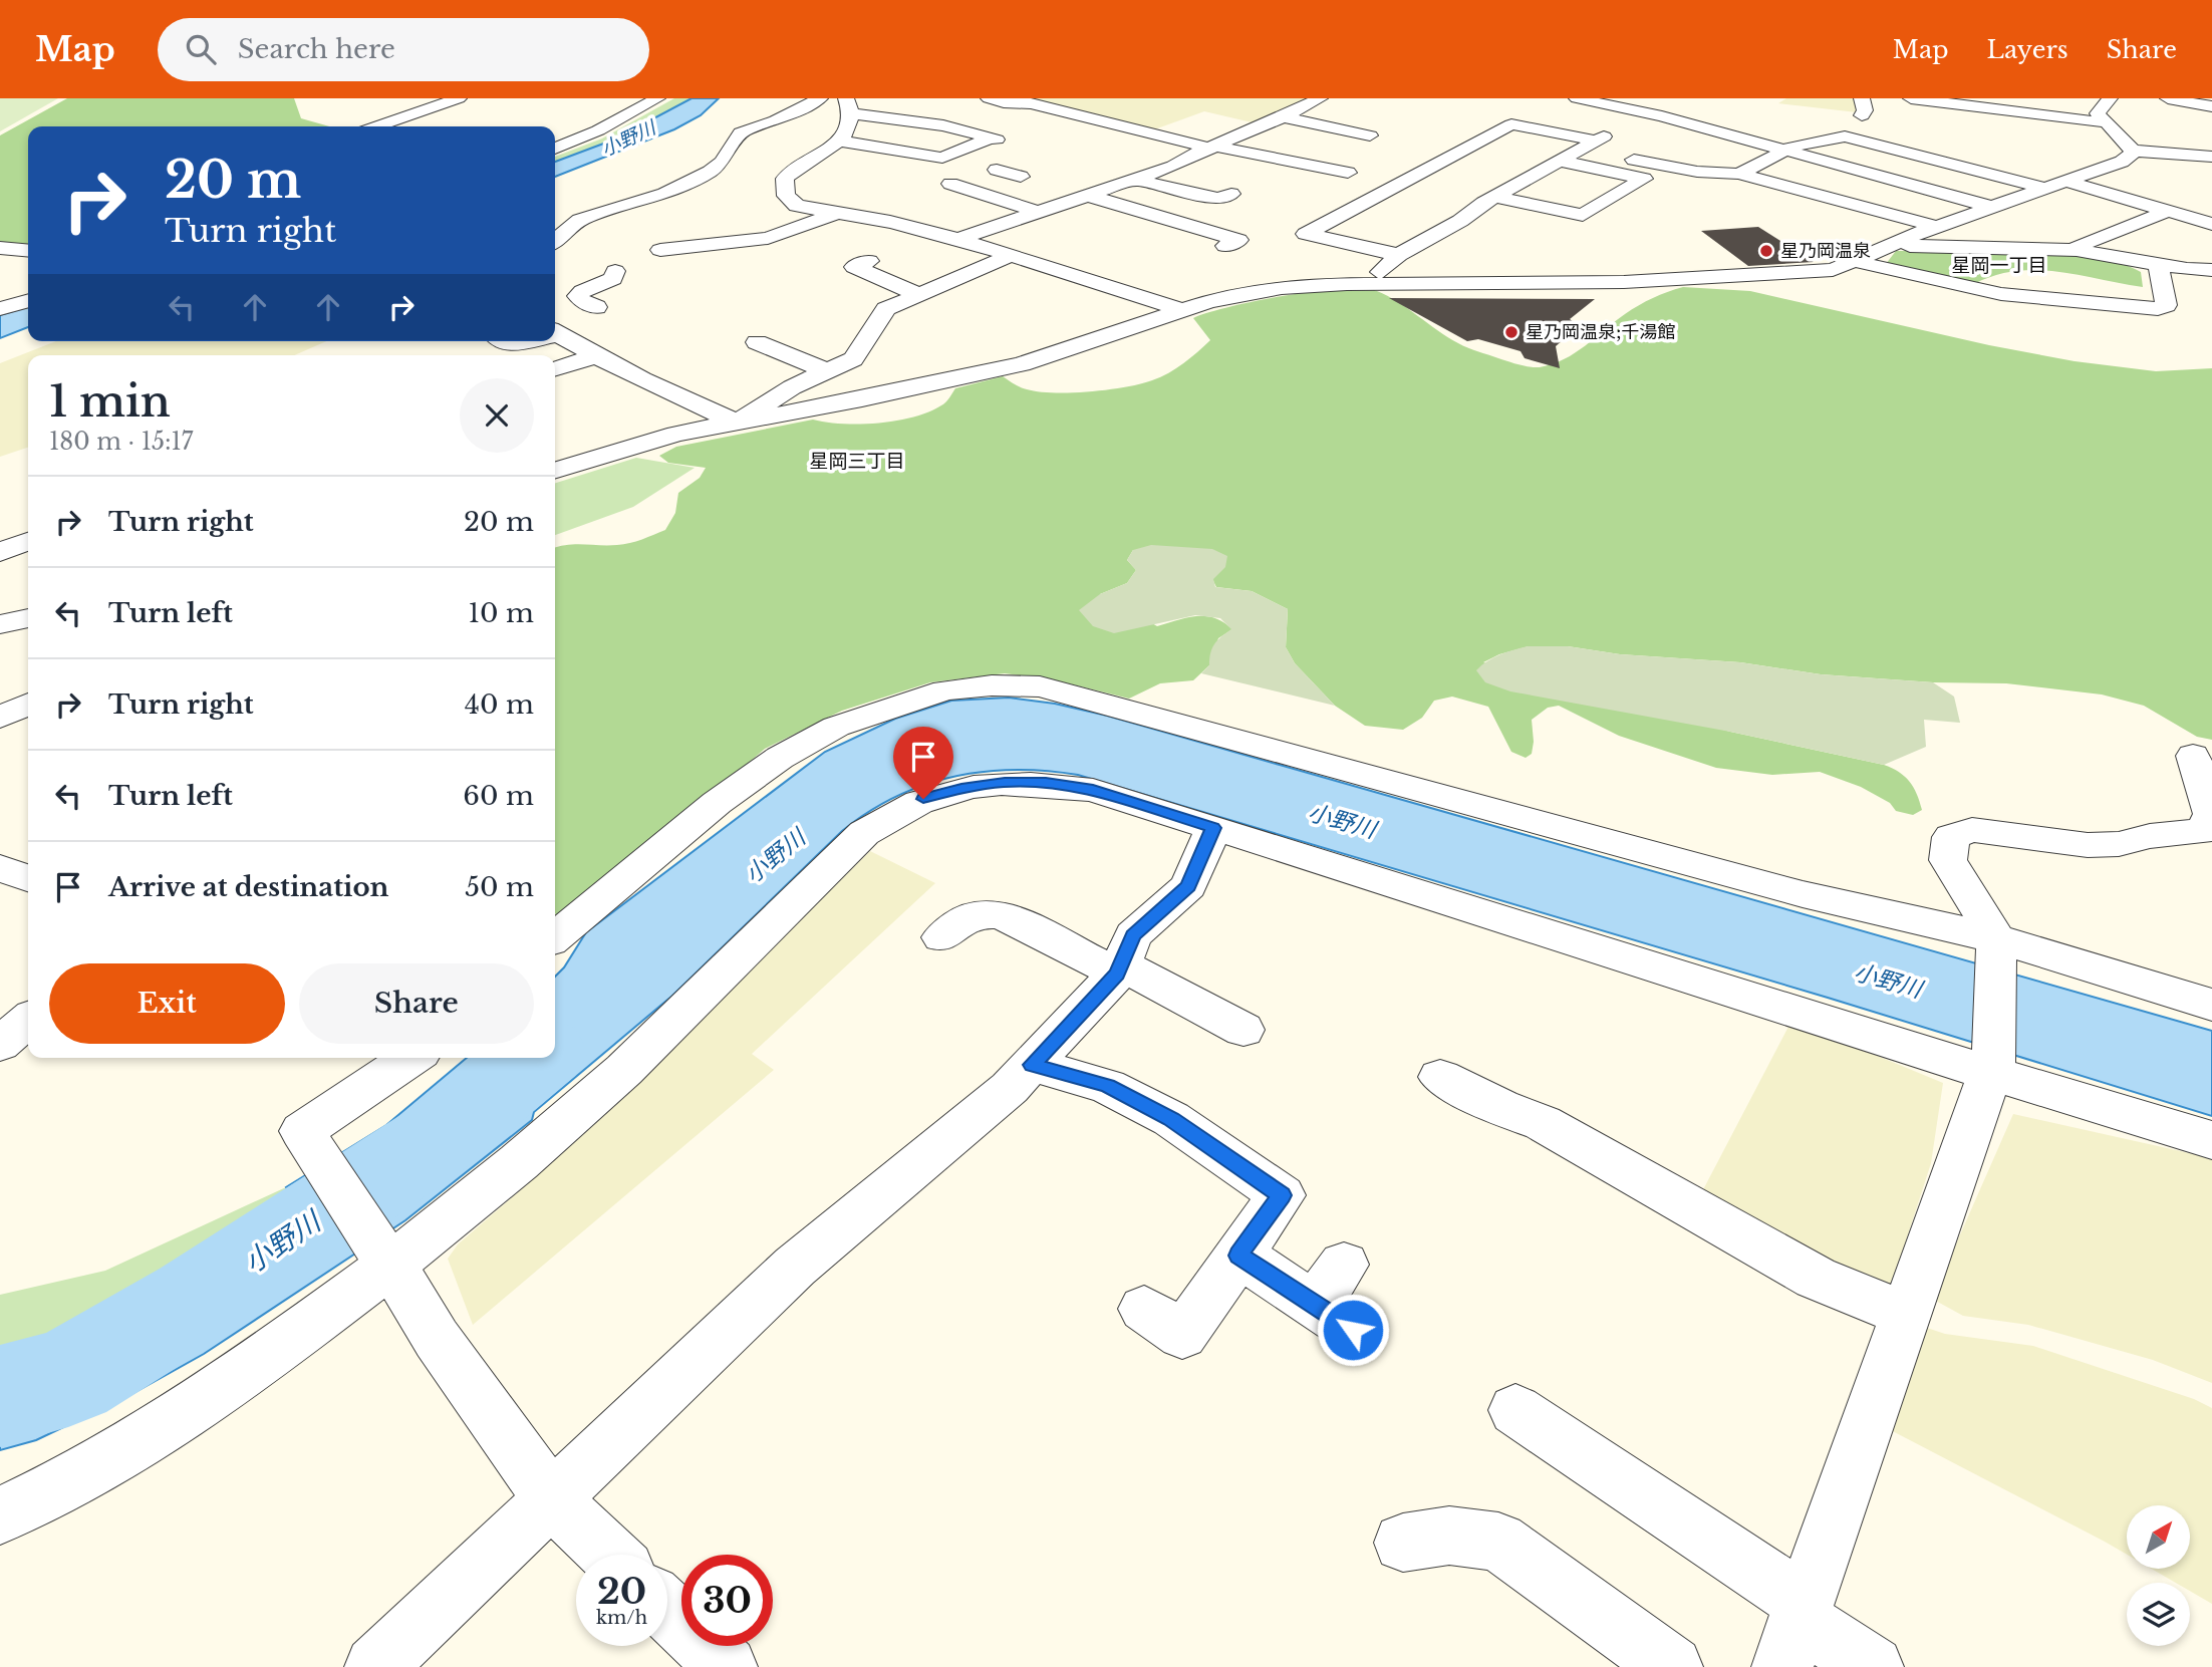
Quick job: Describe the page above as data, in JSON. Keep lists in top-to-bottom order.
{
  "districts": ["星岡一丁目", "星岡三丁目"],
  "water": ["小野川"],
  "places": ["星乃岡温泉", "星乃岡温泉;千湯館"],
  "north": "top right",
  "page": {
    "header": "Map",
    "search": "Search here",
    "nav": ["Map", "Layers", "Share"],
    "turn": ["20 m", "Turn right"],
    "heading": ["1 min", "180 m · 15:17"],
    "list": [
      {
        "name": "Turn right",
        "value": "20 m"
      },
      {
        "name": "Turn left",
        "value": "10 m"
      },
      {
        "name": "Turn right",
        "value": "40 m"
      },
      {
        "name": "Turn left",
        "value": "60 m"
      },
      {
        "name": "Arrive at destination",
        "value": "50 m"
      }
    ],
    "buttons": ["Exit", "Share"],
    "speed": "20 km/h",
    "limit": "30"
  }
}
